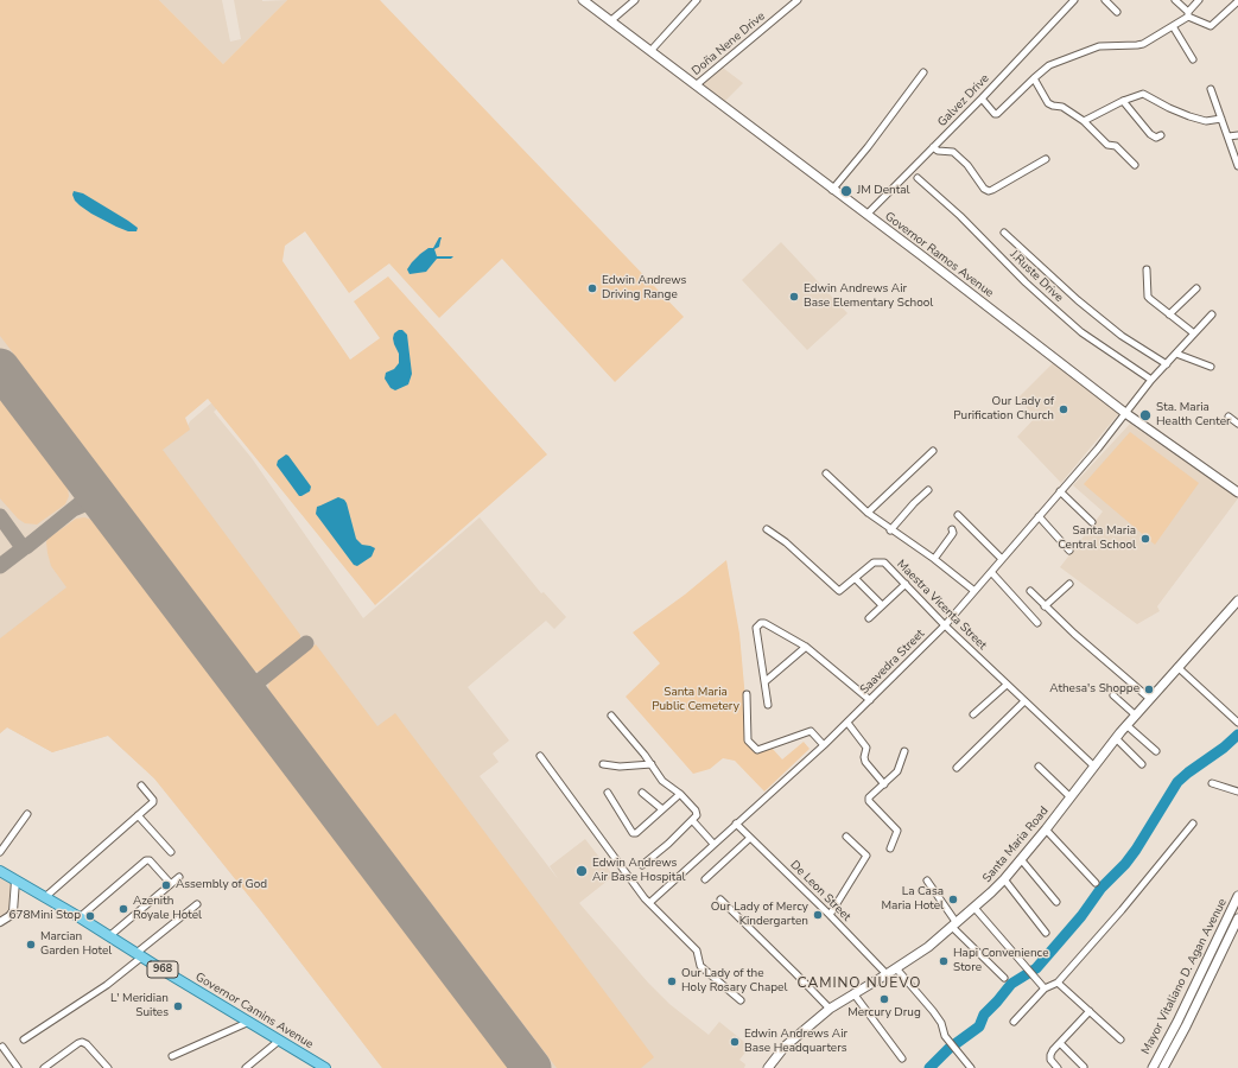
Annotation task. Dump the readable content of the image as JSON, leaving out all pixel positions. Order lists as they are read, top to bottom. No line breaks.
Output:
{"streets":{"main road":["Governor Ramos Avenue","Santa Maria Road","968","Mayor Vitaliano D. Agan Avenue","Governor Camins Avenue"],"street":["Doña Nene Drive","Galvez Drive","J.Ruste Drive","Maestra Vicenta Street","Saavedra Street","De Leon Street"]},"crossings":[["Doña Nene Drive","Governor Ramos Avenue"],["Galvez Drive","Governor Ramos Avenue"],["Governor Ramos Avenue","Saavedra Street"],["J.Ruste Drive","Saavedra Street"],["Maestra Vicenta Street","Saavedra Street"],["Maestra Vicenta Street","Santa Maria Road"],["Saavedra Street","De Leon Street"],["Santa Maria Road","De Leon Street"]],"districts":["CAMINO NUEVO"],"parks":["Santa Maria Public Cemetery"],"places":["JM Dental","Edwin Andrews Driving Range","Edwin Andrews Air Base Elementary School","Our Lady of Purification Church","Sta. Maria Health Center","Santa Maria Central School","Athesa's Shoppe","Edwin Andrews Air Base Hospital","Assembly of God","La Casa Maria Hotel","Azenith Royale Hotel","Our Lady of Mercy Kindergarten","678Mini Stop","Marcian Garden Hotel","Hapi Convenience Store","Our Lady of the Holy Rosary Chapel","Mercury Drug","L' Meridian Suites","Edwin Andrews Air Base Headquarters"]}
